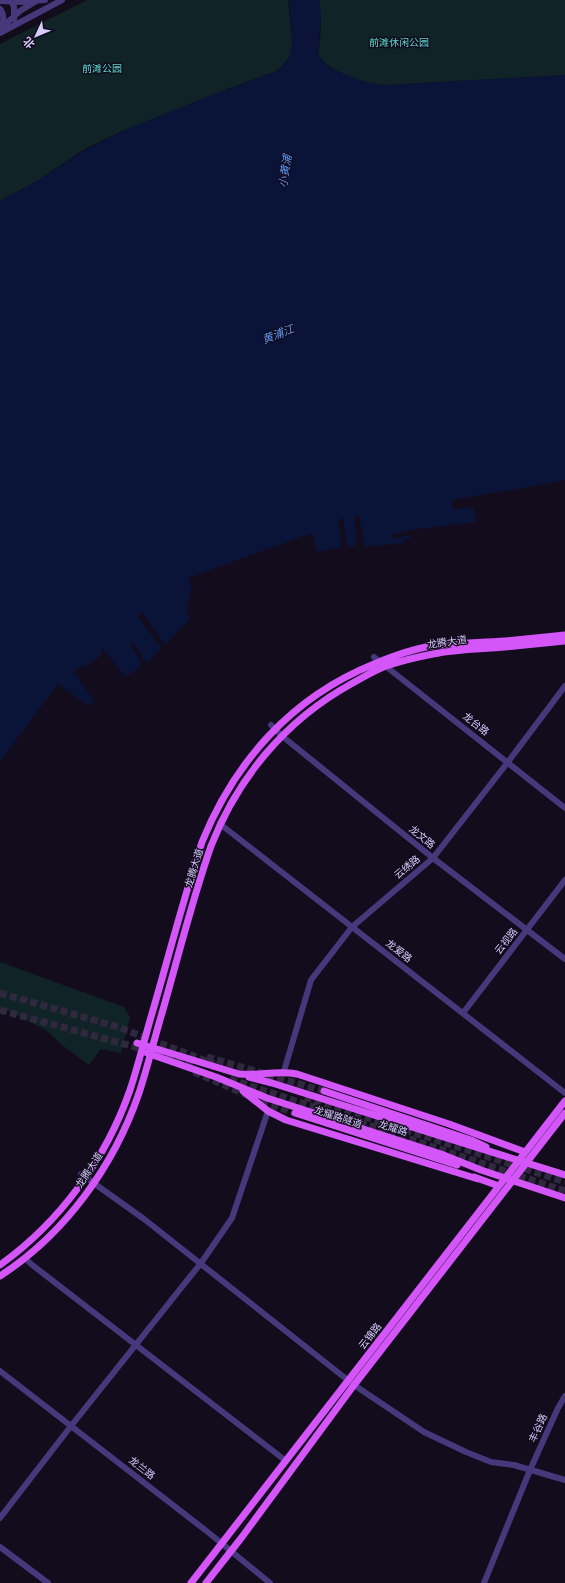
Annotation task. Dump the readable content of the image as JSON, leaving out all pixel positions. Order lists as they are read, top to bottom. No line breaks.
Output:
{"streets":{"main road":["龙腾大道","龙耀路隧道","龙耀路","云锦路"],"street":["龙台路","龙文路","云绣路","云视路","龙爱路","丰谷路","龙兰路"]},"crossings":[["龙腾大道","龙台路"],["龙腾大道","龙文路"],["龙腾大道","龙爱路"],["龙腾大道","龙耀路"],["龙台路","云绣路"],["龙文路","云绣路"],["龙文路","云视路"],["云绣路","龙爱路"],["云绣路","龙耀路"],["云视路","龙爱路"],["龙耀路隧道","龙耀路"],["龙耀路隧道","云锦路"],["龙耀路","云锦路"],["云锦路","龙兰路"]],"water":["小黄浦","黄浦江"],"parks":["前滩休闲公园","前滩公园"],"north":"bottom left"}
